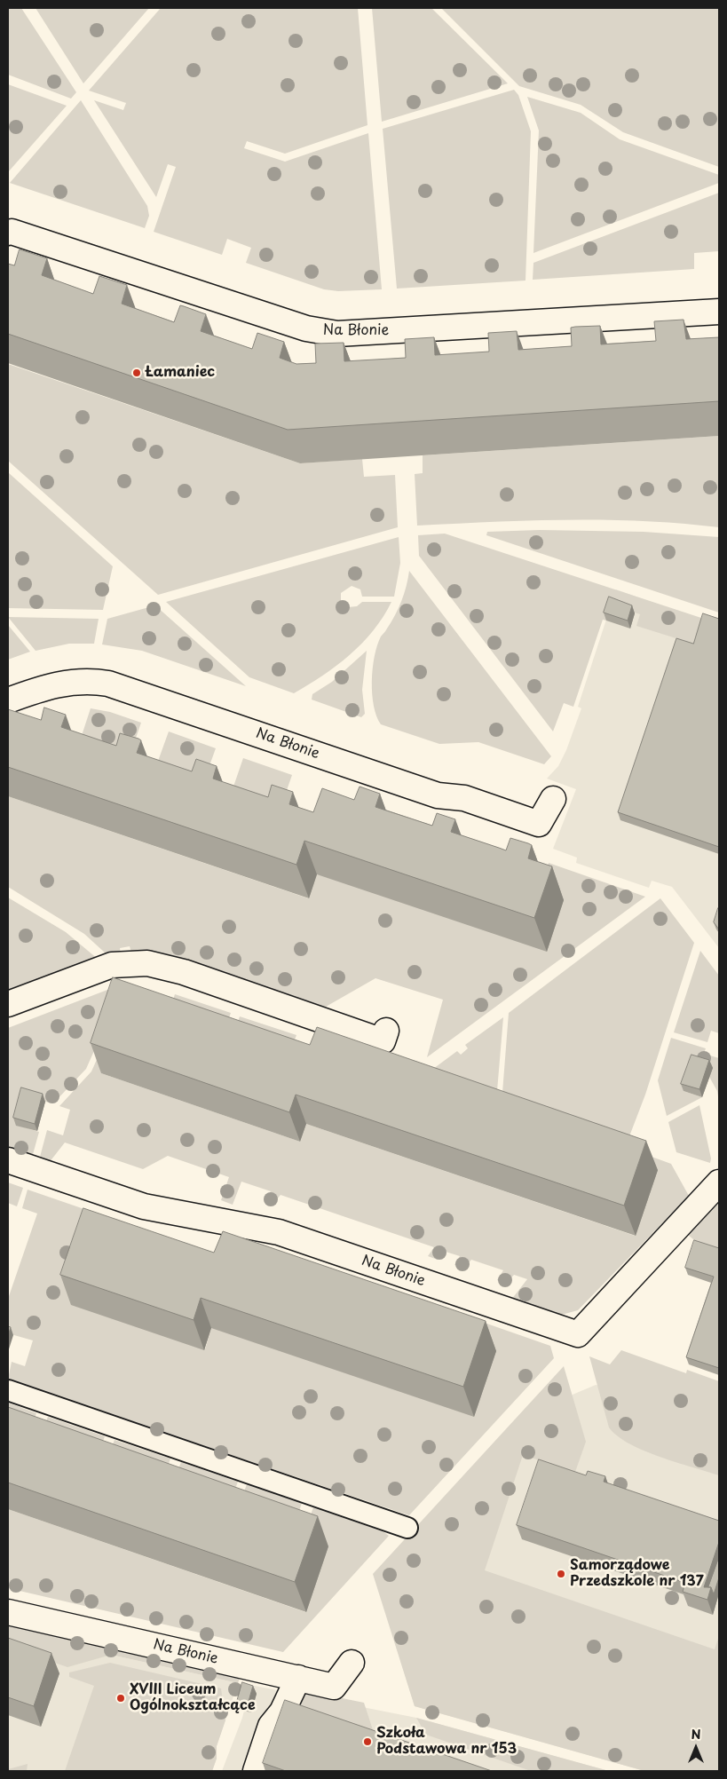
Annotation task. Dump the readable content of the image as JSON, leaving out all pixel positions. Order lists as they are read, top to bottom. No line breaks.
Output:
{"streets":{"street":["Na Błonie"]},"places":["Łamaniec","Samorządowe Przedszkole nr 137","XVIII Liceum Ogólnokształcące","Szkoła Podstawowa nr 153"],"north":"top"}
